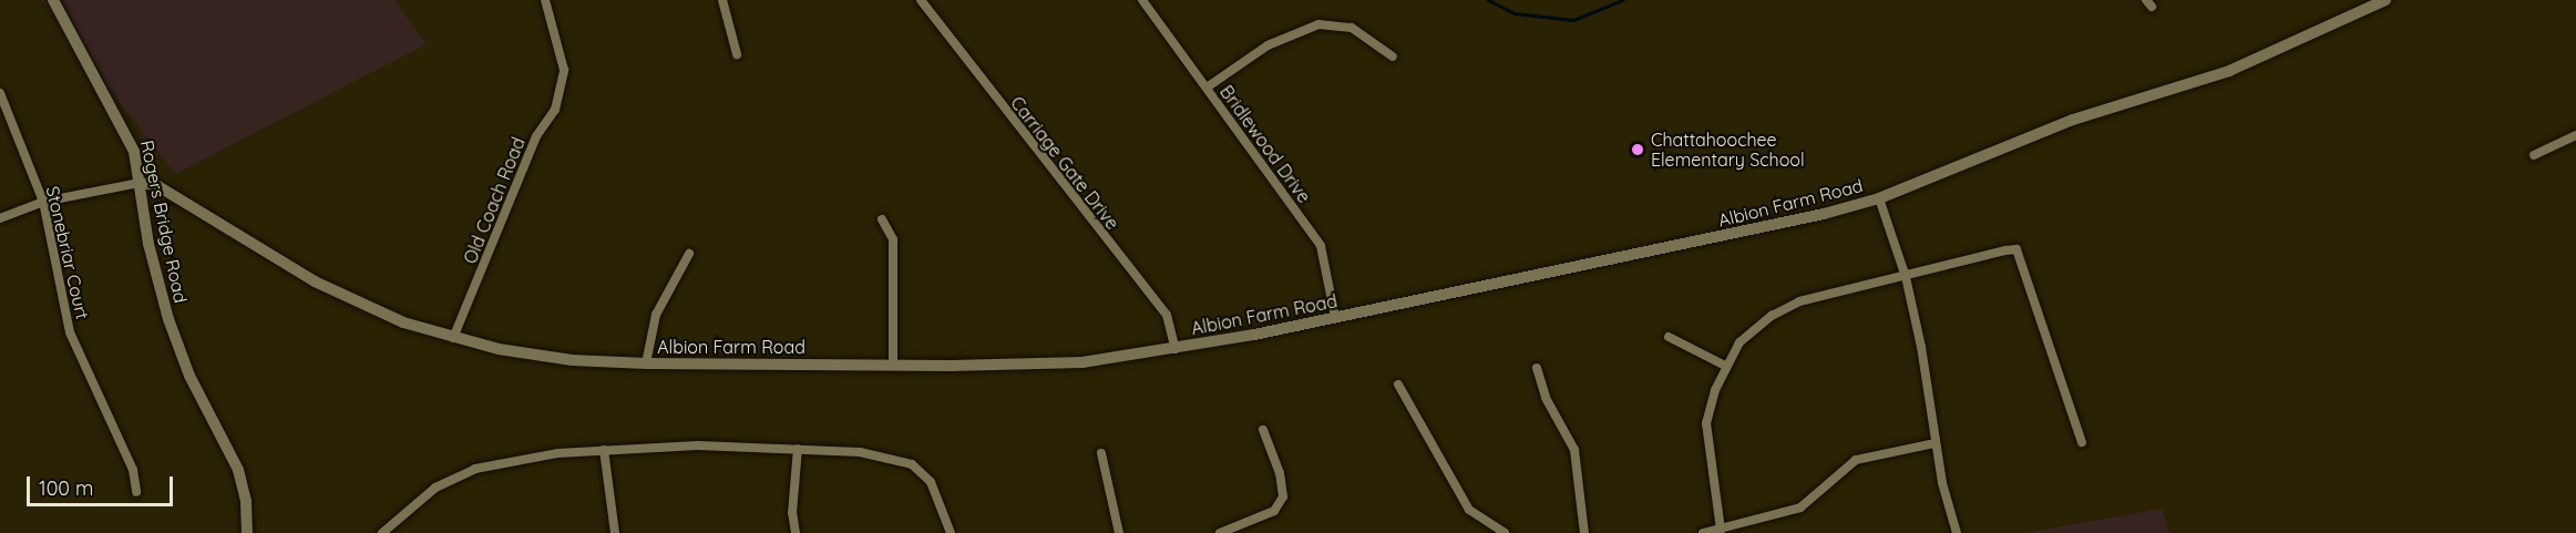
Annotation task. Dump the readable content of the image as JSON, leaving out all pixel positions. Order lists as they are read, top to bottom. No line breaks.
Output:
{"streets":{"street":["Bridlewood Drive","Carriage Gate Drive","Old Coach Road","Albion Farm Road","Rogers Bridge Road","Stonebriar Court"]},"crossings":[["Bridlewood Drive","Albion Farm Road"],["Carriage Gate Drive","Albion Farm Road"],["Old Coach Road","Albion Farm Road"],["Albion Farm Road","Rogers Bridge Road"]],"places":["Chattahoochee Elementary School"],"scale_bar":"100 m"}
